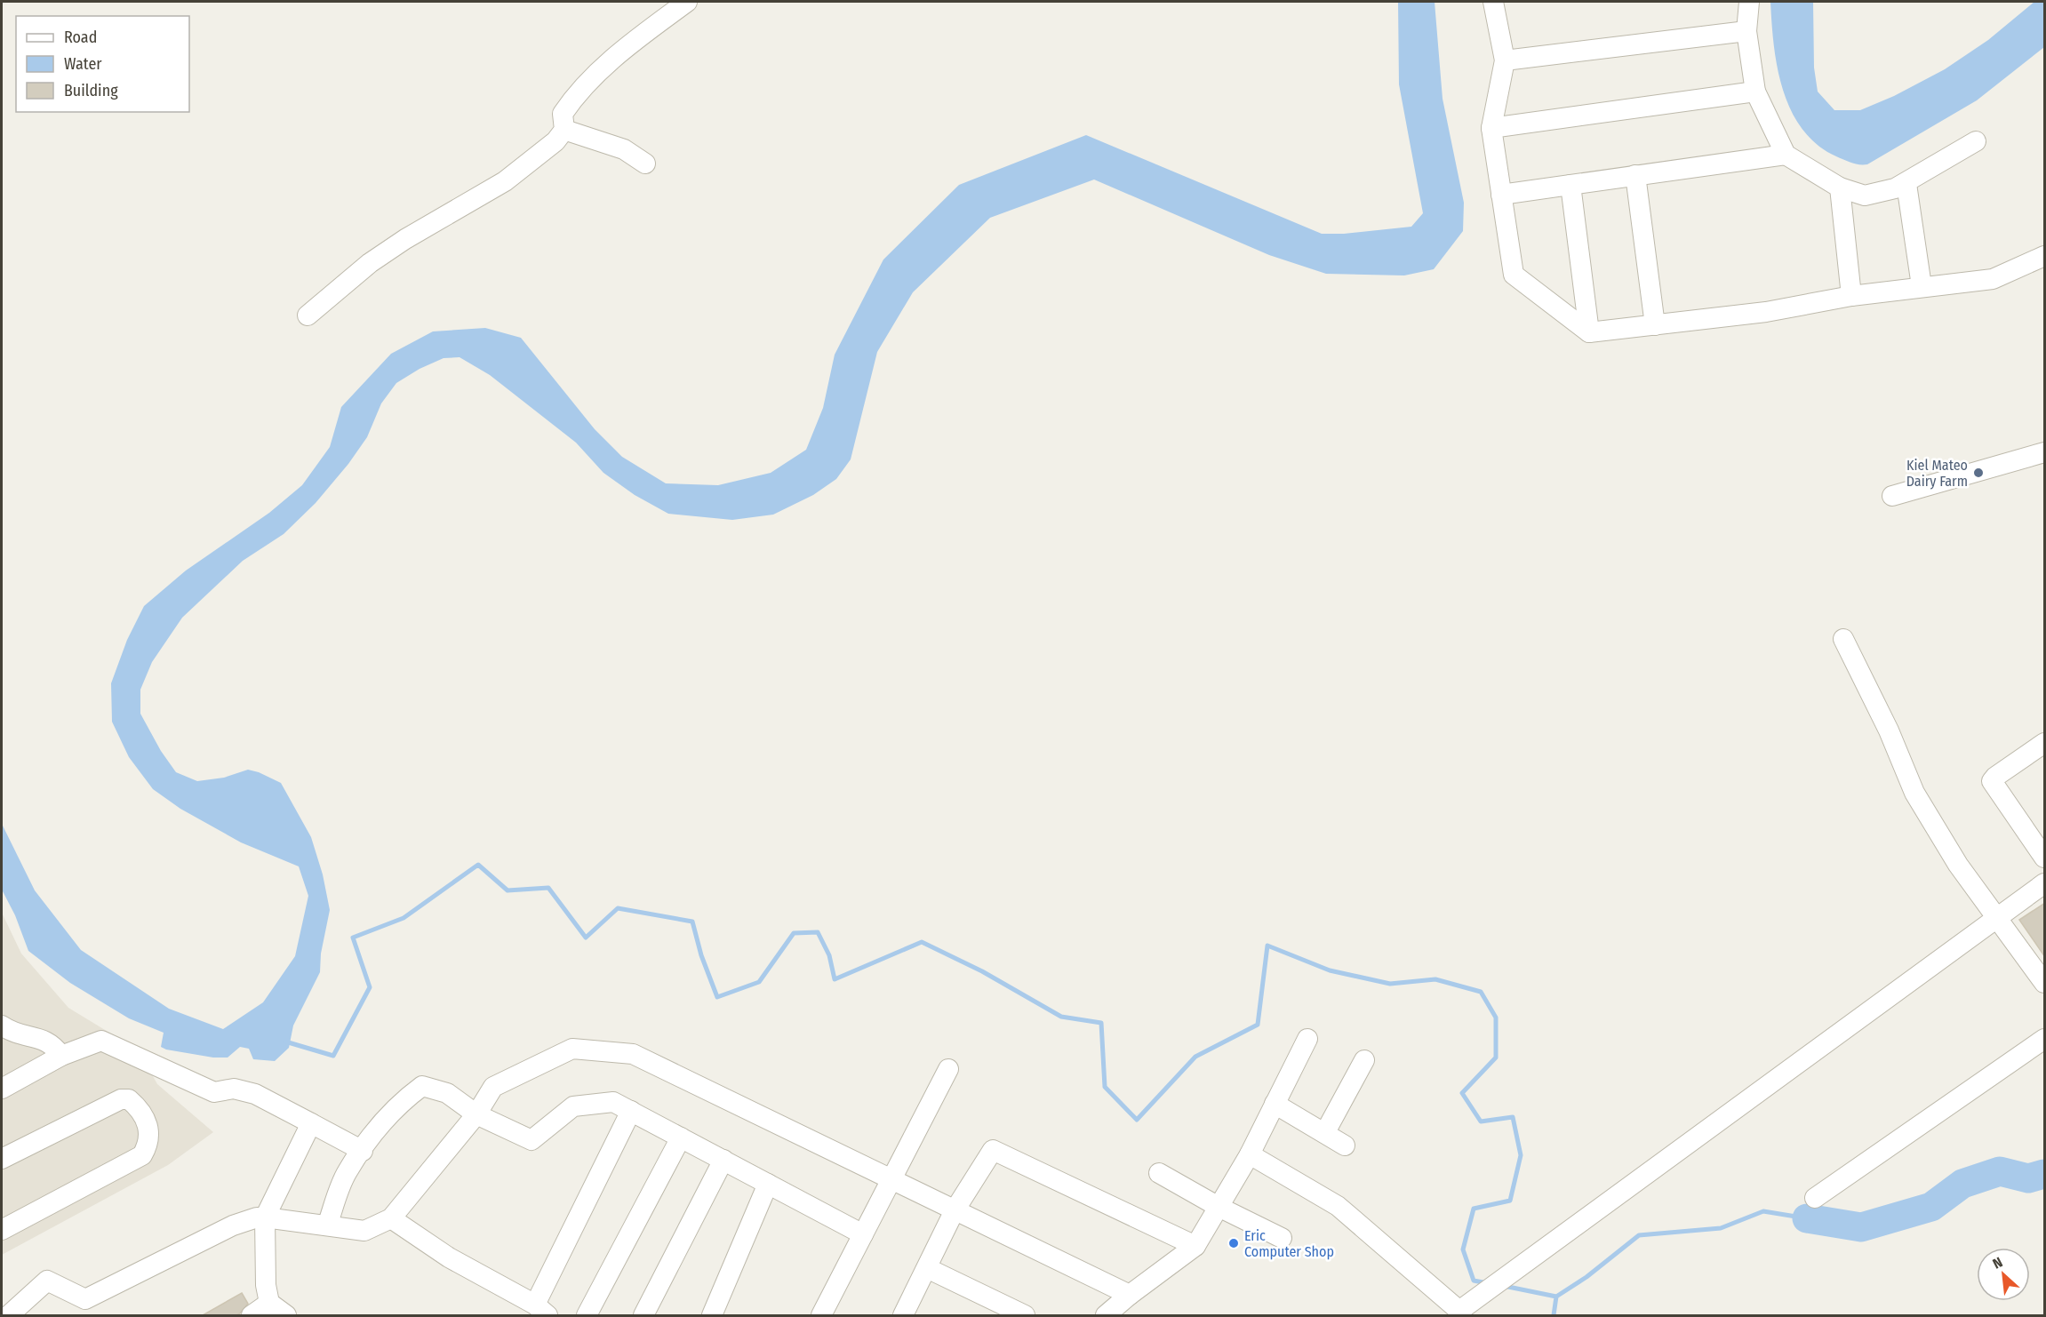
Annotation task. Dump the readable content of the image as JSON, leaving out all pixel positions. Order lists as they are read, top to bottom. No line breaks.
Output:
{"places":["Kiel Mateo Dairy Farm","Eric Computer Shop"],"legend":["Road","Water","Building"],"north":"top left"}
